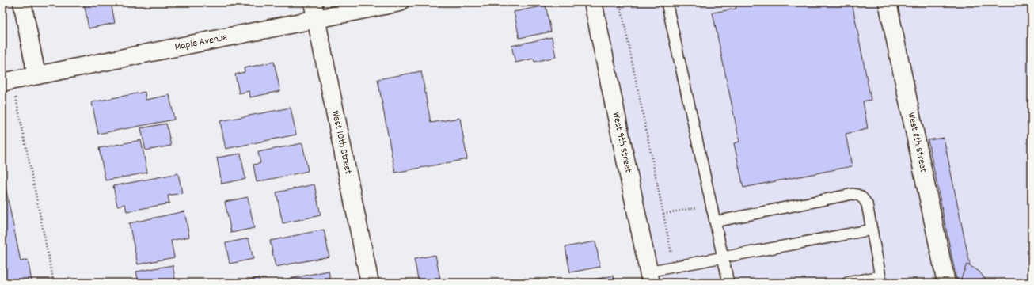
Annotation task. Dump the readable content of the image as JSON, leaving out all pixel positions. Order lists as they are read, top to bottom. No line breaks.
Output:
{"streets":{"street":["Maple Avenue","West 10th Street","West 9th Street","West 8th Street"]},"crossings":[["Maple Avenue","West 10th Street"]]}
